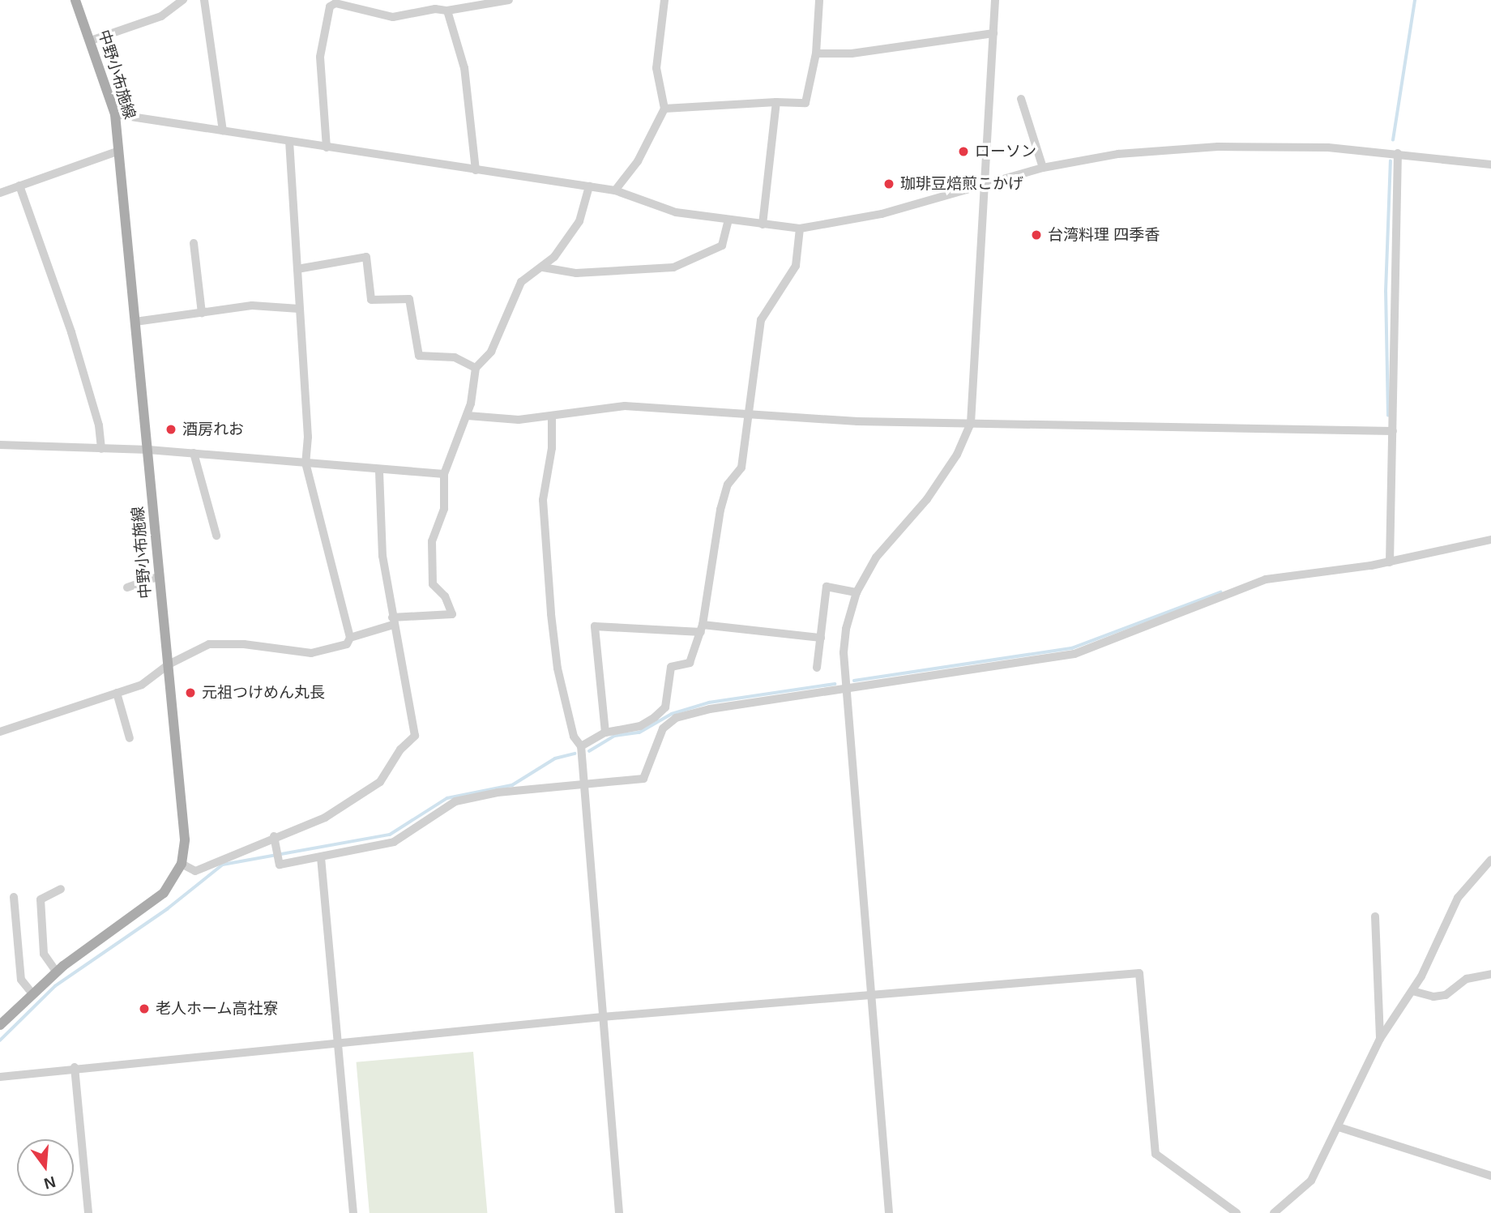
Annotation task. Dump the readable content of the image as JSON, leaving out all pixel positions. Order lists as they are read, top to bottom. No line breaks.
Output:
{"streets":{"main road":["中野小布施線"]},"places":["ローソン","珈琲豆焙煎こかげ","台湾料理 四季香","酒房れお","元祖つけめん丸長","老人ホーム高社寮"],"north":"bottom"}
